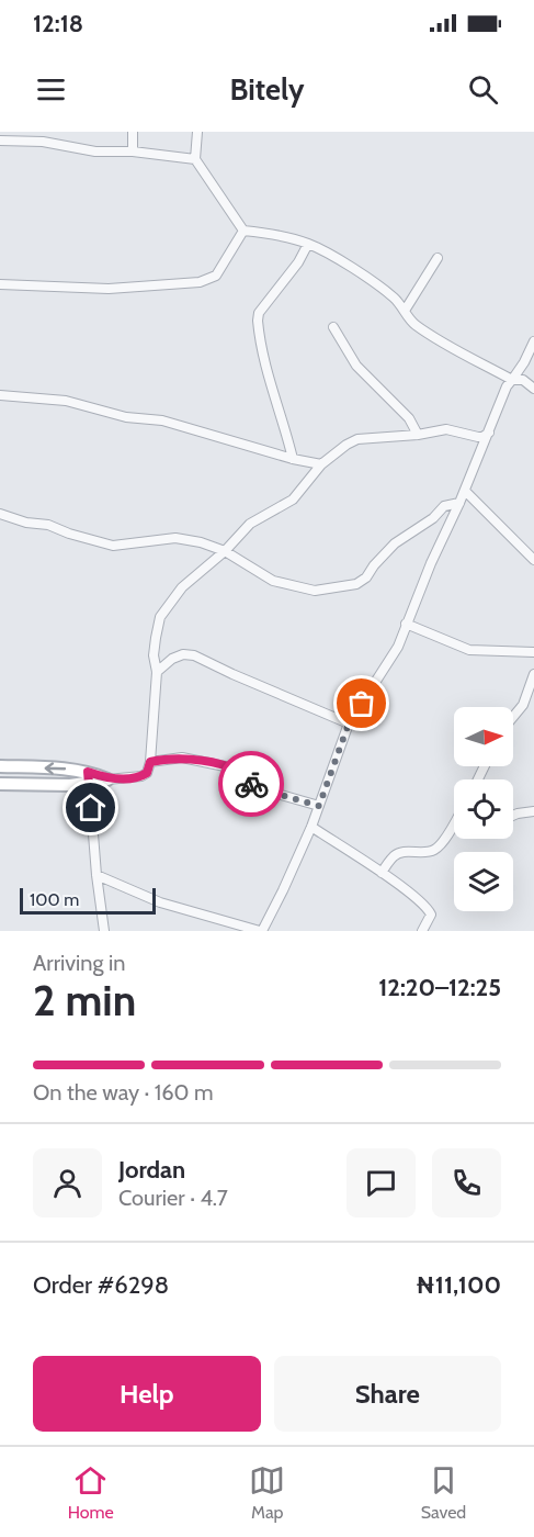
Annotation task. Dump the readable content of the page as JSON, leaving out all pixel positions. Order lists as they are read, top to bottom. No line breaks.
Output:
{"scale_bar":"100 m","north":"right","page":{"status":"12:18","header":"Bitely","scale":"100 m","heading":["2 min","Arriving in","12:20–12:25"],"panel":["Jordan","Courier · 4.7","Order #6298","₦11,100"],"bar":"On the way · 160 m","buttons":["Help","Share"],"tabs":["Home","Map","Saved"]}}
